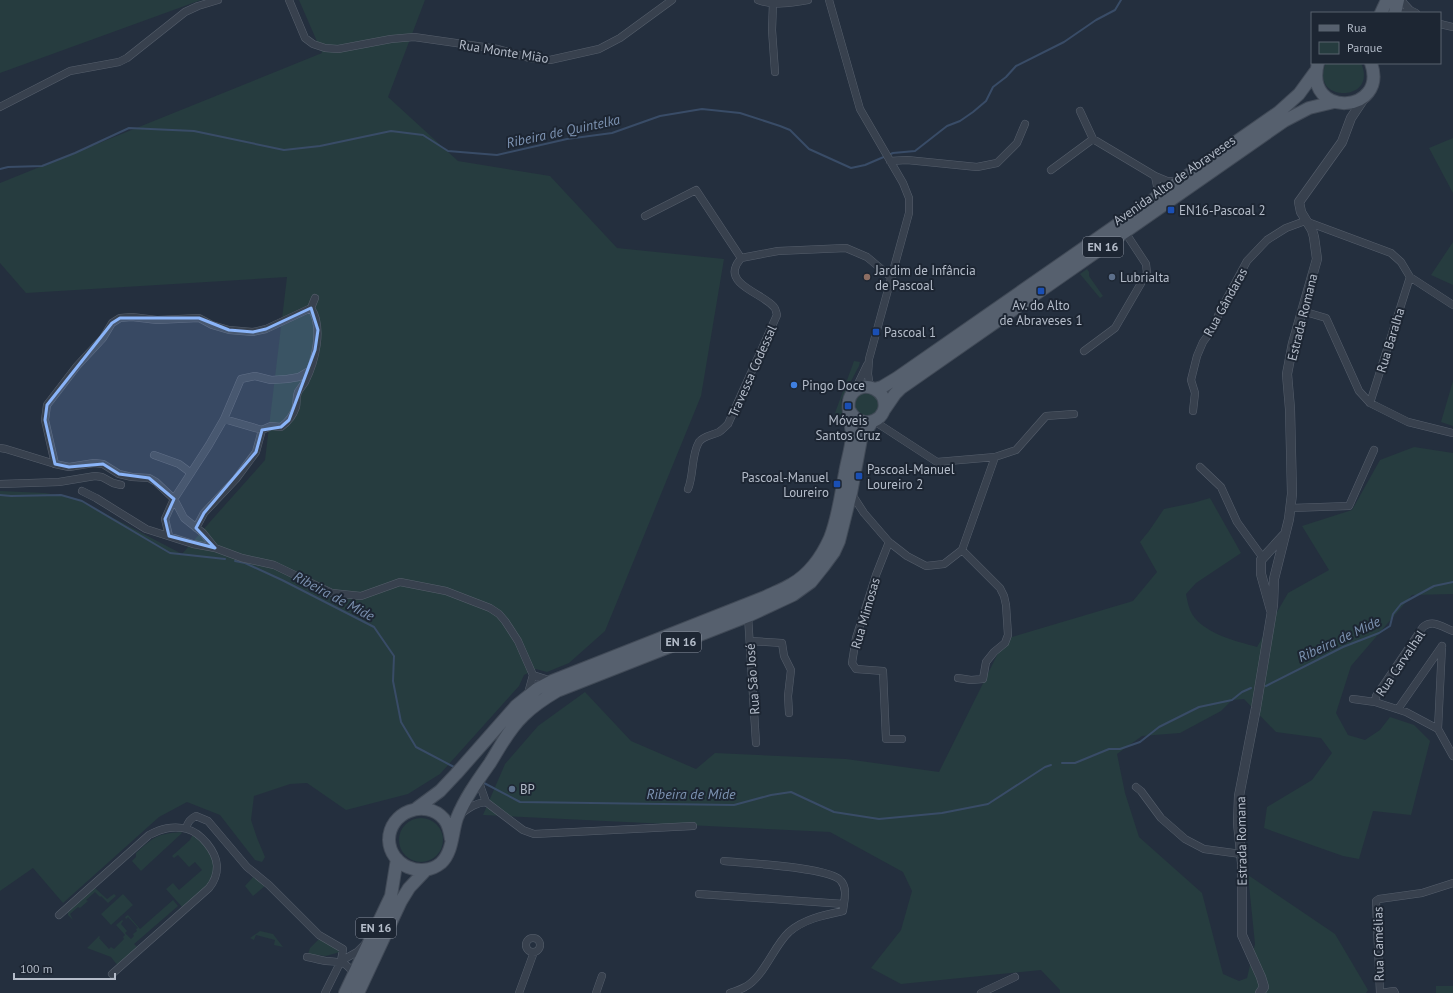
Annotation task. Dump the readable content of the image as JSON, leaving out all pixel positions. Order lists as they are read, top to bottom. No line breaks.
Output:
{"streets":{"main road":["Avenida Alto de Abraveses","EN 16"],"street":["Rua Monte Mião","Rua Gândaras","Estrada Romana","Rua Baralha","Travessa Codessal","Rua Mimosas","Rua Carvalhal","Rua São José","Rua Camélias"]},"crossings":[["Avenida Alto de Abraveses","EN 16"],["EN 16","Estrada Romana"],["EN 16","Rua São José"],["Rua Gândaras","Estrada Romana"]],"water":["Ribeira de Quintelka","Ribeira de Mide"],"places":{"transit":["EN16-Pascoal 2","Av. do Alto de Abraveses 1","Pascoal 1","Móveis Santos Cruz","Pascoal-Manuel Loureiro 2","Pascoal-Manuel Loureiro"],"other":["Jardim de Infância de Pascoal","Lubrialta","Pingo Doce","BP"]},"legend":["Rua","Parque"],"scale_bar":"100 m"}
